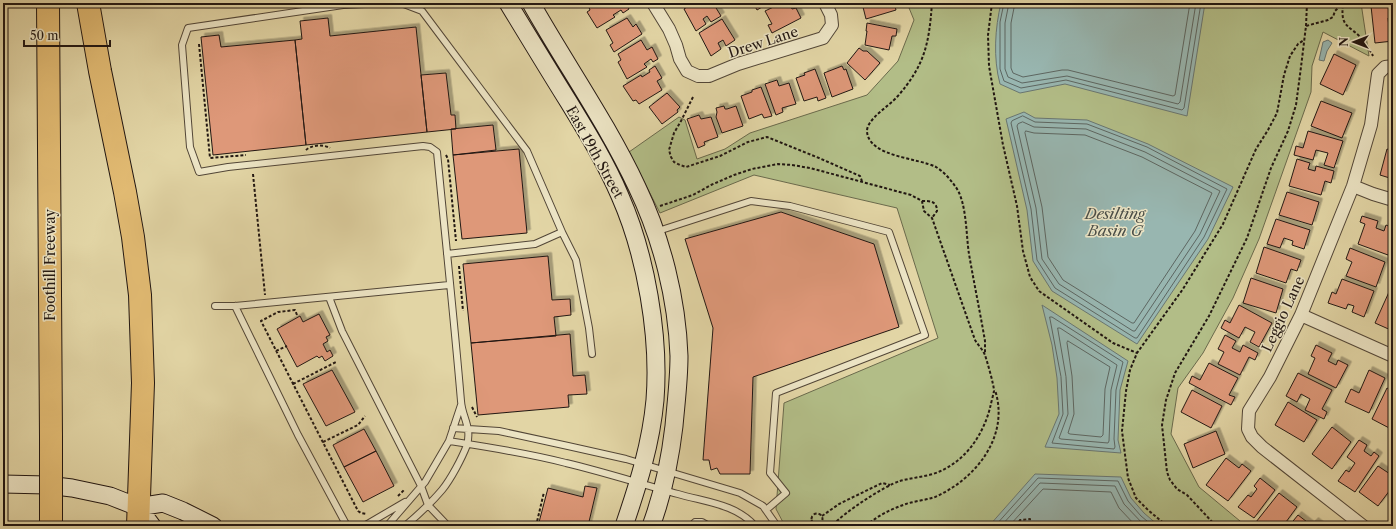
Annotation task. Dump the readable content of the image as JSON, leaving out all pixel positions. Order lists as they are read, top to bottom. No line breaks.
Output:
{"streets":{"highway":["Foothill Freeway"],"main road":["East 19th Street"],"street":["Drew Lane","Leggio Lane"]},"water":["Desilting Basin G"],"scale_bar":"50 m","north":"left"}
